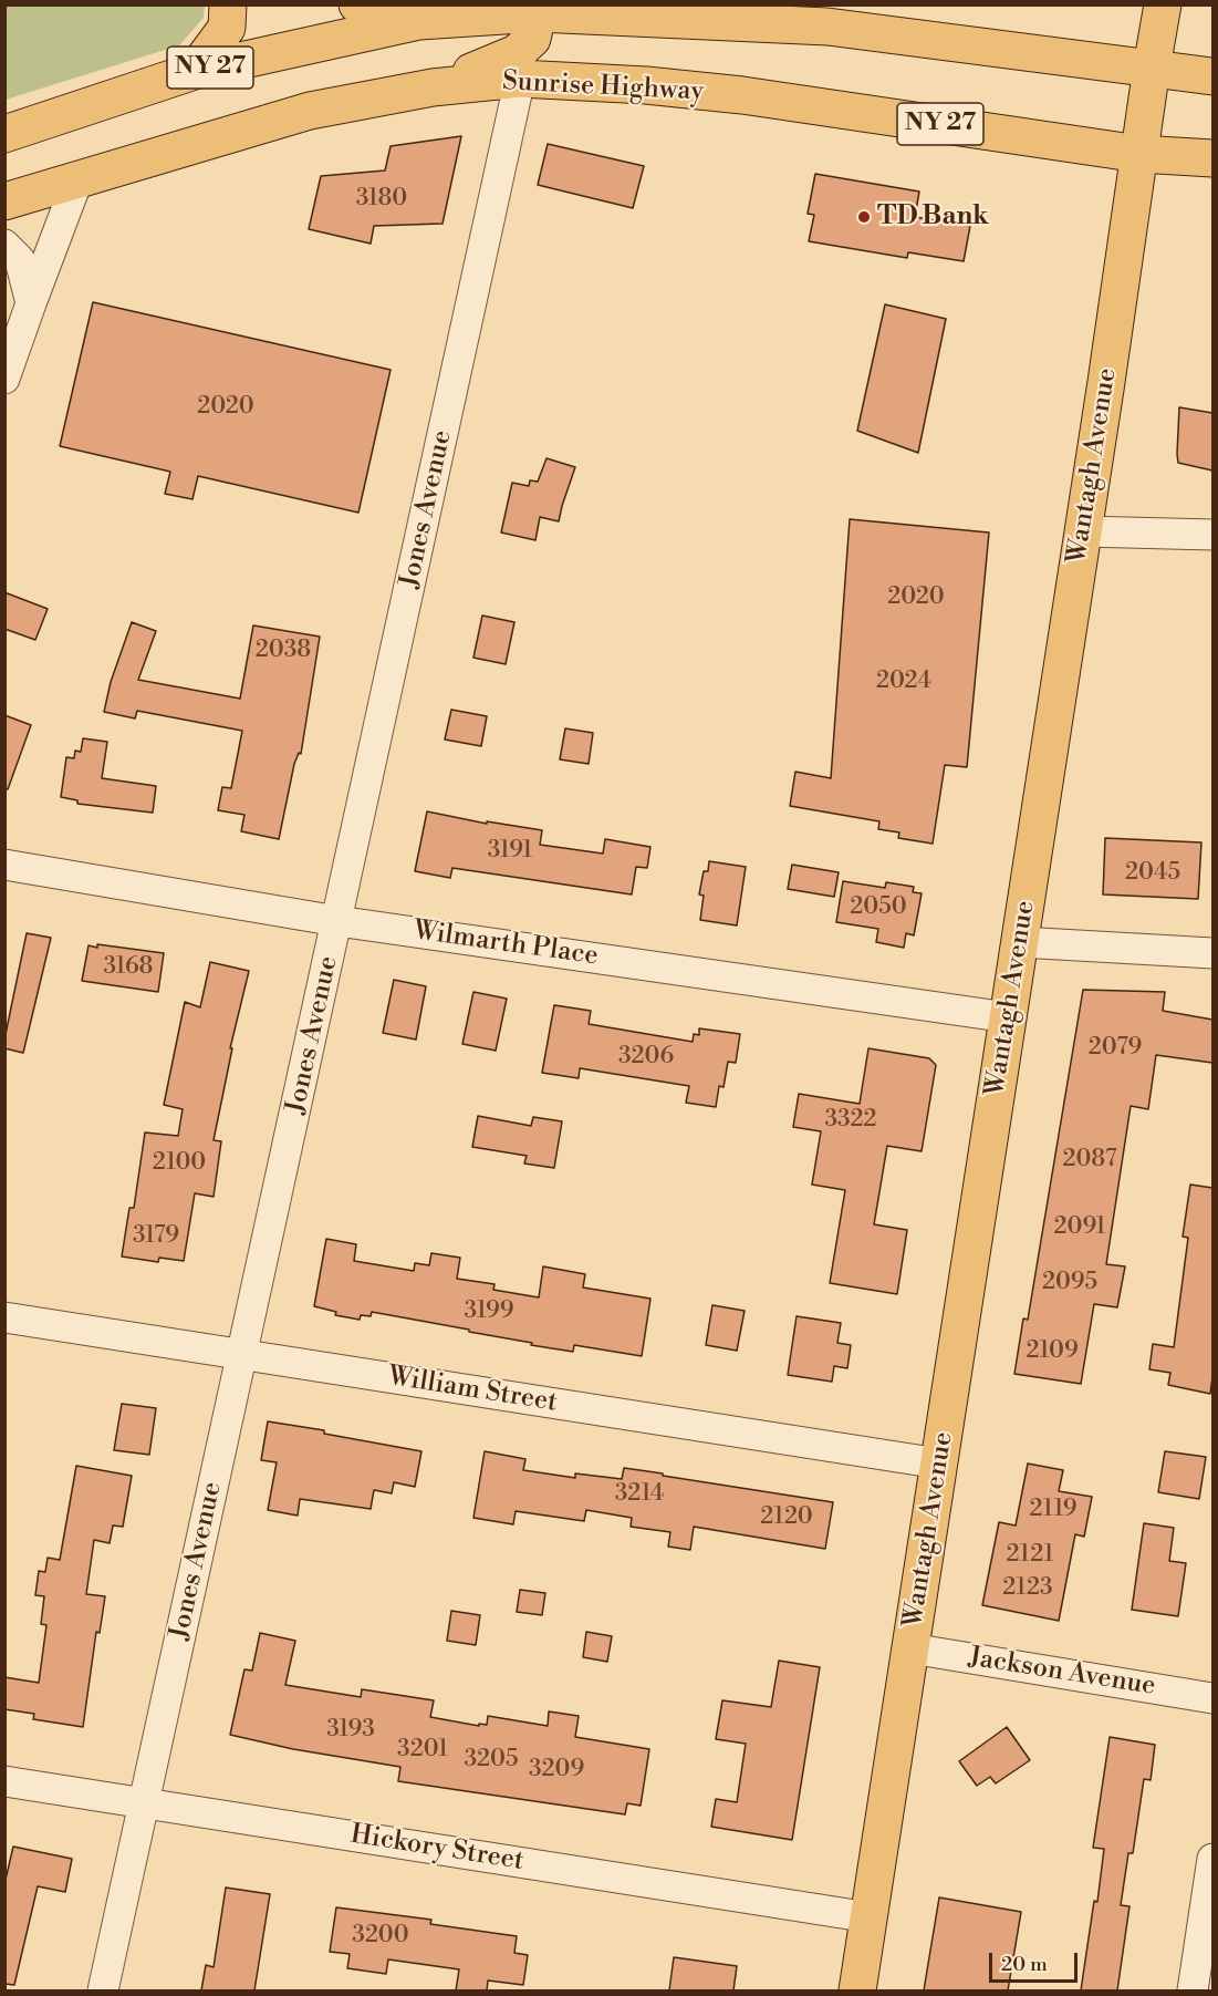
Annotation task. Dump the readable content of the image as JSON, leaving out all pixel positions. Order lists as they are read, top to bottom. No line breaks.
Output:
{"streets":{"main road":["NY 27","Sunrise Highway","Wantagh Avenue"],"street":["Jones Avenue","Wilmarth Place","William Street","Jackson Avenue","Hickory Street"]},"crossings":[["NY 27","Wantagh Avenue"],["Sunrise Highway","Wantagh Avenue"],["Sunrise Highway","Jones Avenue"],["Wantagh Avenue","Wilmarth Place"],["Wantagh Avenue","William Street"],["Wantagh Avenue","Jackson Avenue"],["Wantagh Avenue","Hickory Street"],["Jones Avenue","Wilmarth Place"],["Jones Avenue","William Street"],["Jones Avenue","Hickory Street"]],"places":["TD Bank"],"house_numbers":["3180","2020","2020","2038","2024","3191","2045","2050","3168","2079","3206","3322","2087","2100","2091","3179","2095","3199","2109","3214","2119","2120","2121","2123","3193","3201","3205","3209","3200"],"scale_bar":"20 m"}
